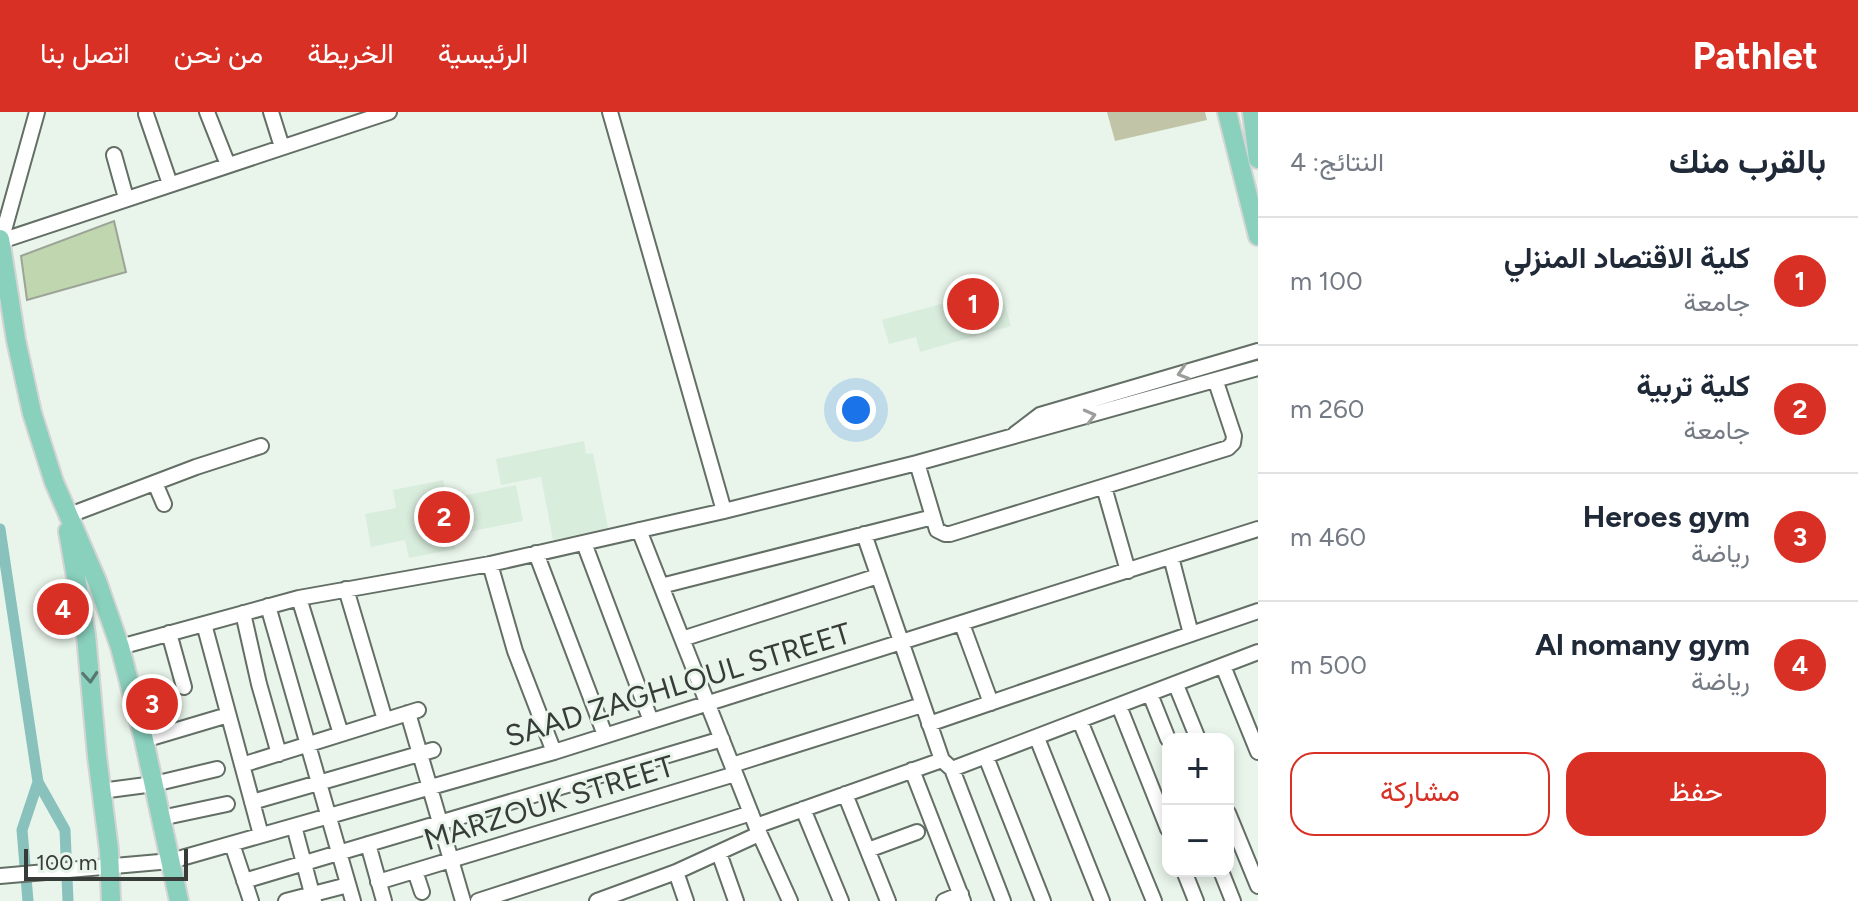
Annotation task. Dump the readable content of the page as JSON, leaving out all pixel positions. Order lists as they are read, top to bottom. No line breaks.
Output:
{"streets":{"street":["SAAD ZAGHLOUL STREET","MARZOUK STREET"]},"scale_bar":"100 m","page":{"header":"Pathlet","nav":["الرئيسية","الخريطة","من نحن","اتصل بنا"],"heading":["بالقرب منك","النتائج: 4"],"list":[{"mark":"1","name":"كلية الاقتصاد المنزلي","note":"جامعة","value":"100 m"},{"mark":"2","name":"كلية تربية","note":"جامعة","value":"260 m"},{"mark":"3","name":"Heroes gym","note":"رياضة","value":"460 m"},{"mark":"4","name":"Al nomany gym","note":"رياضة","value":"500 m"}],"pins":["1","2","4","3"],"buttons":["حفظ","مشاركة"],"map_buttons":["+","−"],"scale":"100 m"}}
